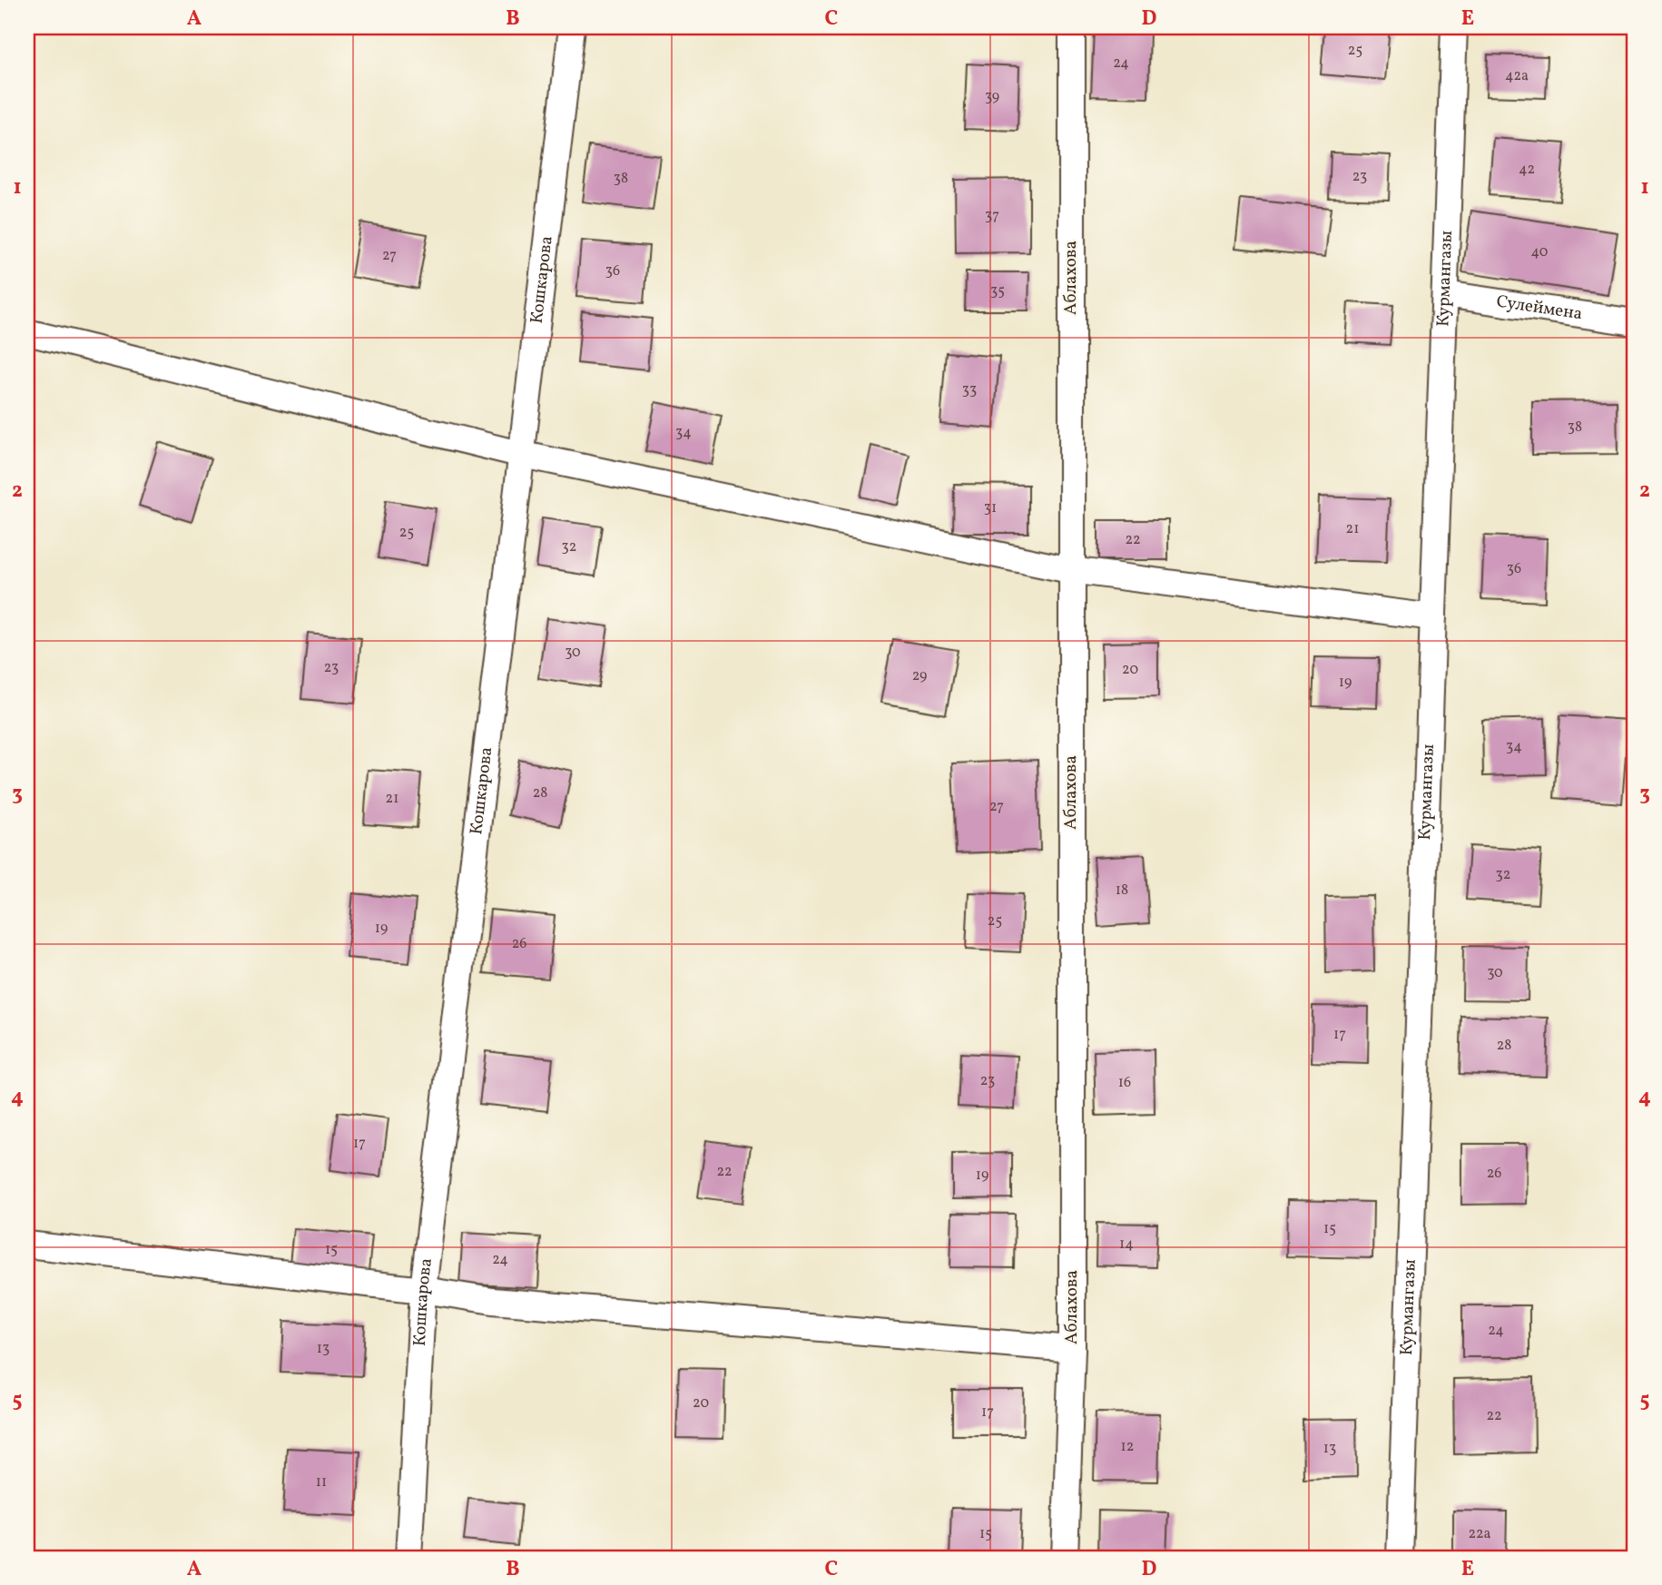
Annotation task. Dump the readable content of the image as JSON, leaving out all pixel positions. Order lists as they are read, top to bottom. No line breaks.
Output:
{"streets":{"street":["Аблахова","Курмангазы","Кошкарова","Сулеймена"]},"crossings":[["Курмангазы","Сулеймена"]],"house_numbers":["25","24","42а","39","42","23","38","37","40","27","36","35","33","38","34","31","21","25","22","32","36","30","23","20","29","19","34","28","21","27","32","18","25","19","26","30","17","28","23","16","17","22","26","19","15","14","15","24","24","13","20","17","22","12","13","11","15","22а"],"grid":{"columns":["A","B","C","D","E"],"rows":["1","2","3","4","5"]}}
